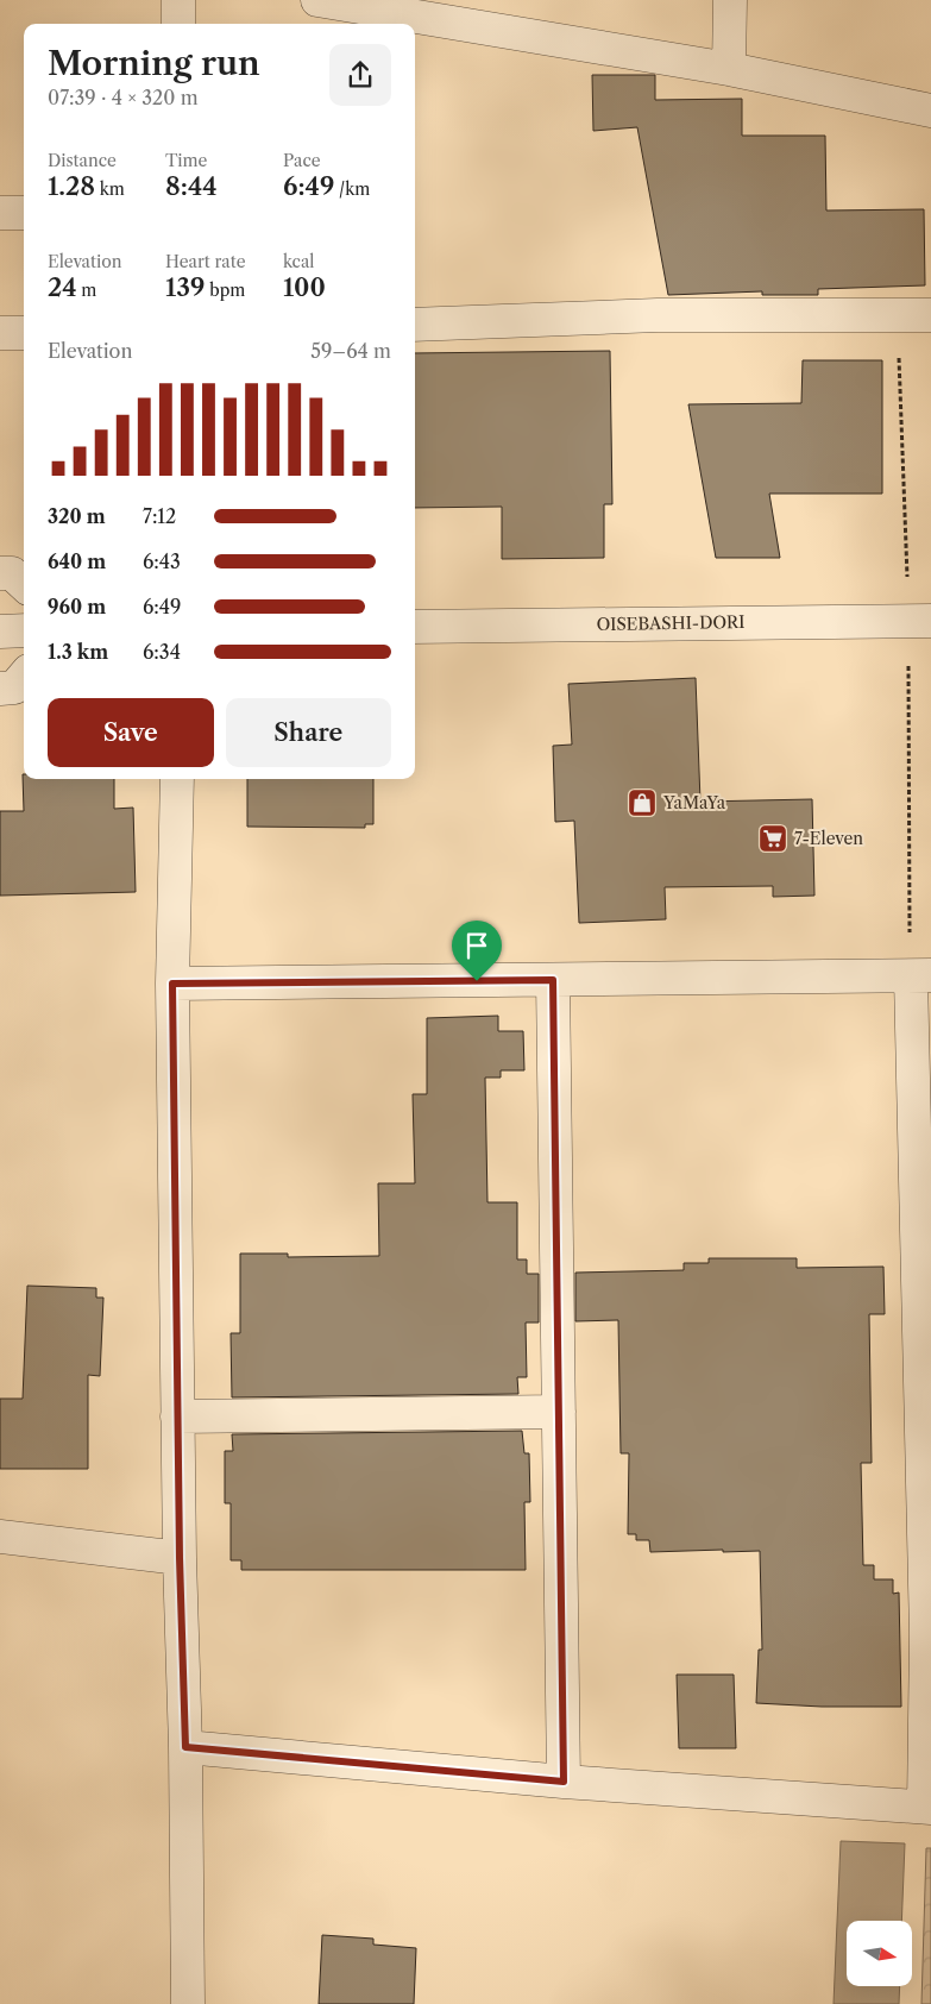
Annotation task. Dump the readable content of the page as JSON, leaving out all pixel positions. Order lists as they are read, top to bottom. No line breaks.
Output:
{"streets":{"street":["OISEBASHI-DORI"]},"places":{"shop":["YaMaYa"],"supermarket":["7-Eleven"]},"north":"right","page":{"heading":["Morning run","07:39 · 4 × 320 m"],"stats":[["Distance","1.28 km"],["Time","8:44"],["Pace","6:49 /km"],["Elevation","24 m"],["Heart rate","139 bpm"],["kcal","100"]],"chart":["Elevation","59–64 m"],"list":[{"name":"320 m","note":"7:12"},{"name":"640 m","note":"6:43"},{"name":"960 m","note":"6:49"},{"name":"1.3 km","note":"6:34"}],"buttons":["Save","Share"]}}
